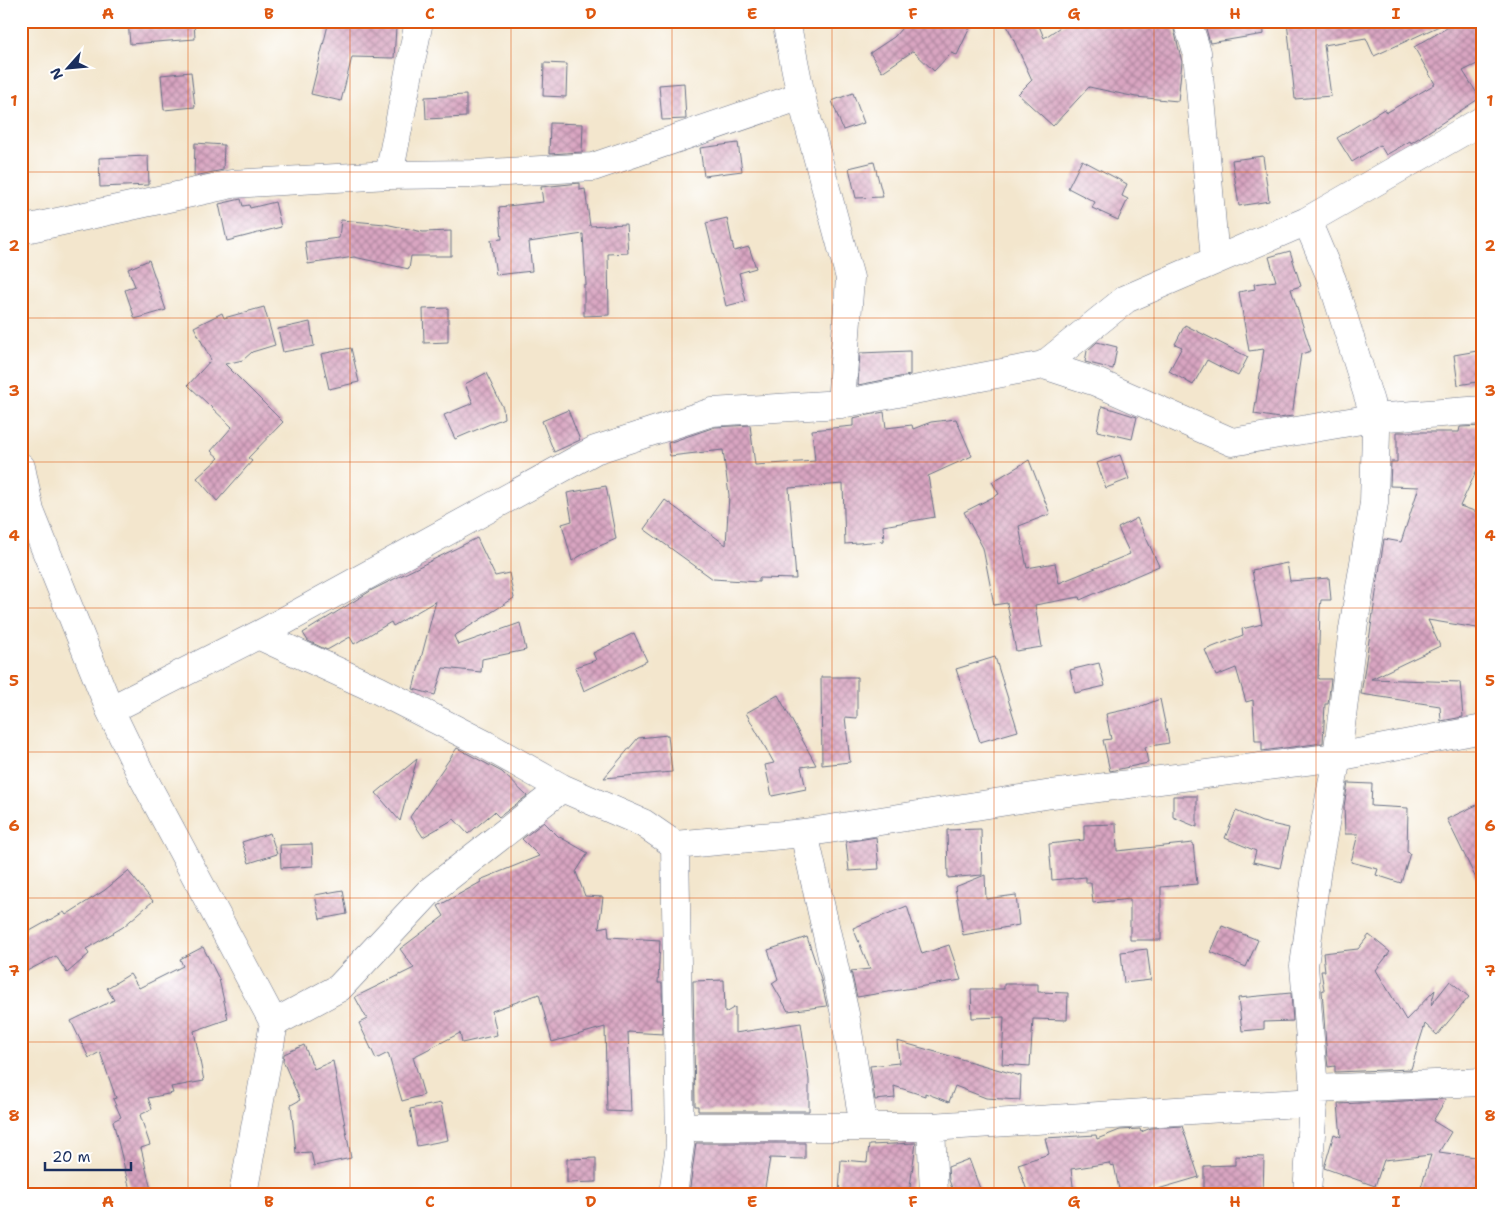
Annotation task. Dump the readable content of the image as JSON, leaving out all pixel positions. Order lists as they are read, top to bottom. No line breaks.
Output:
{"scale_bar":"20 m","north":"bottom left","grid":{"columns":["A","B","C","D","E","F","G","H","I"],"rows":["1","2","3","4","5","6","7","8"]}}
